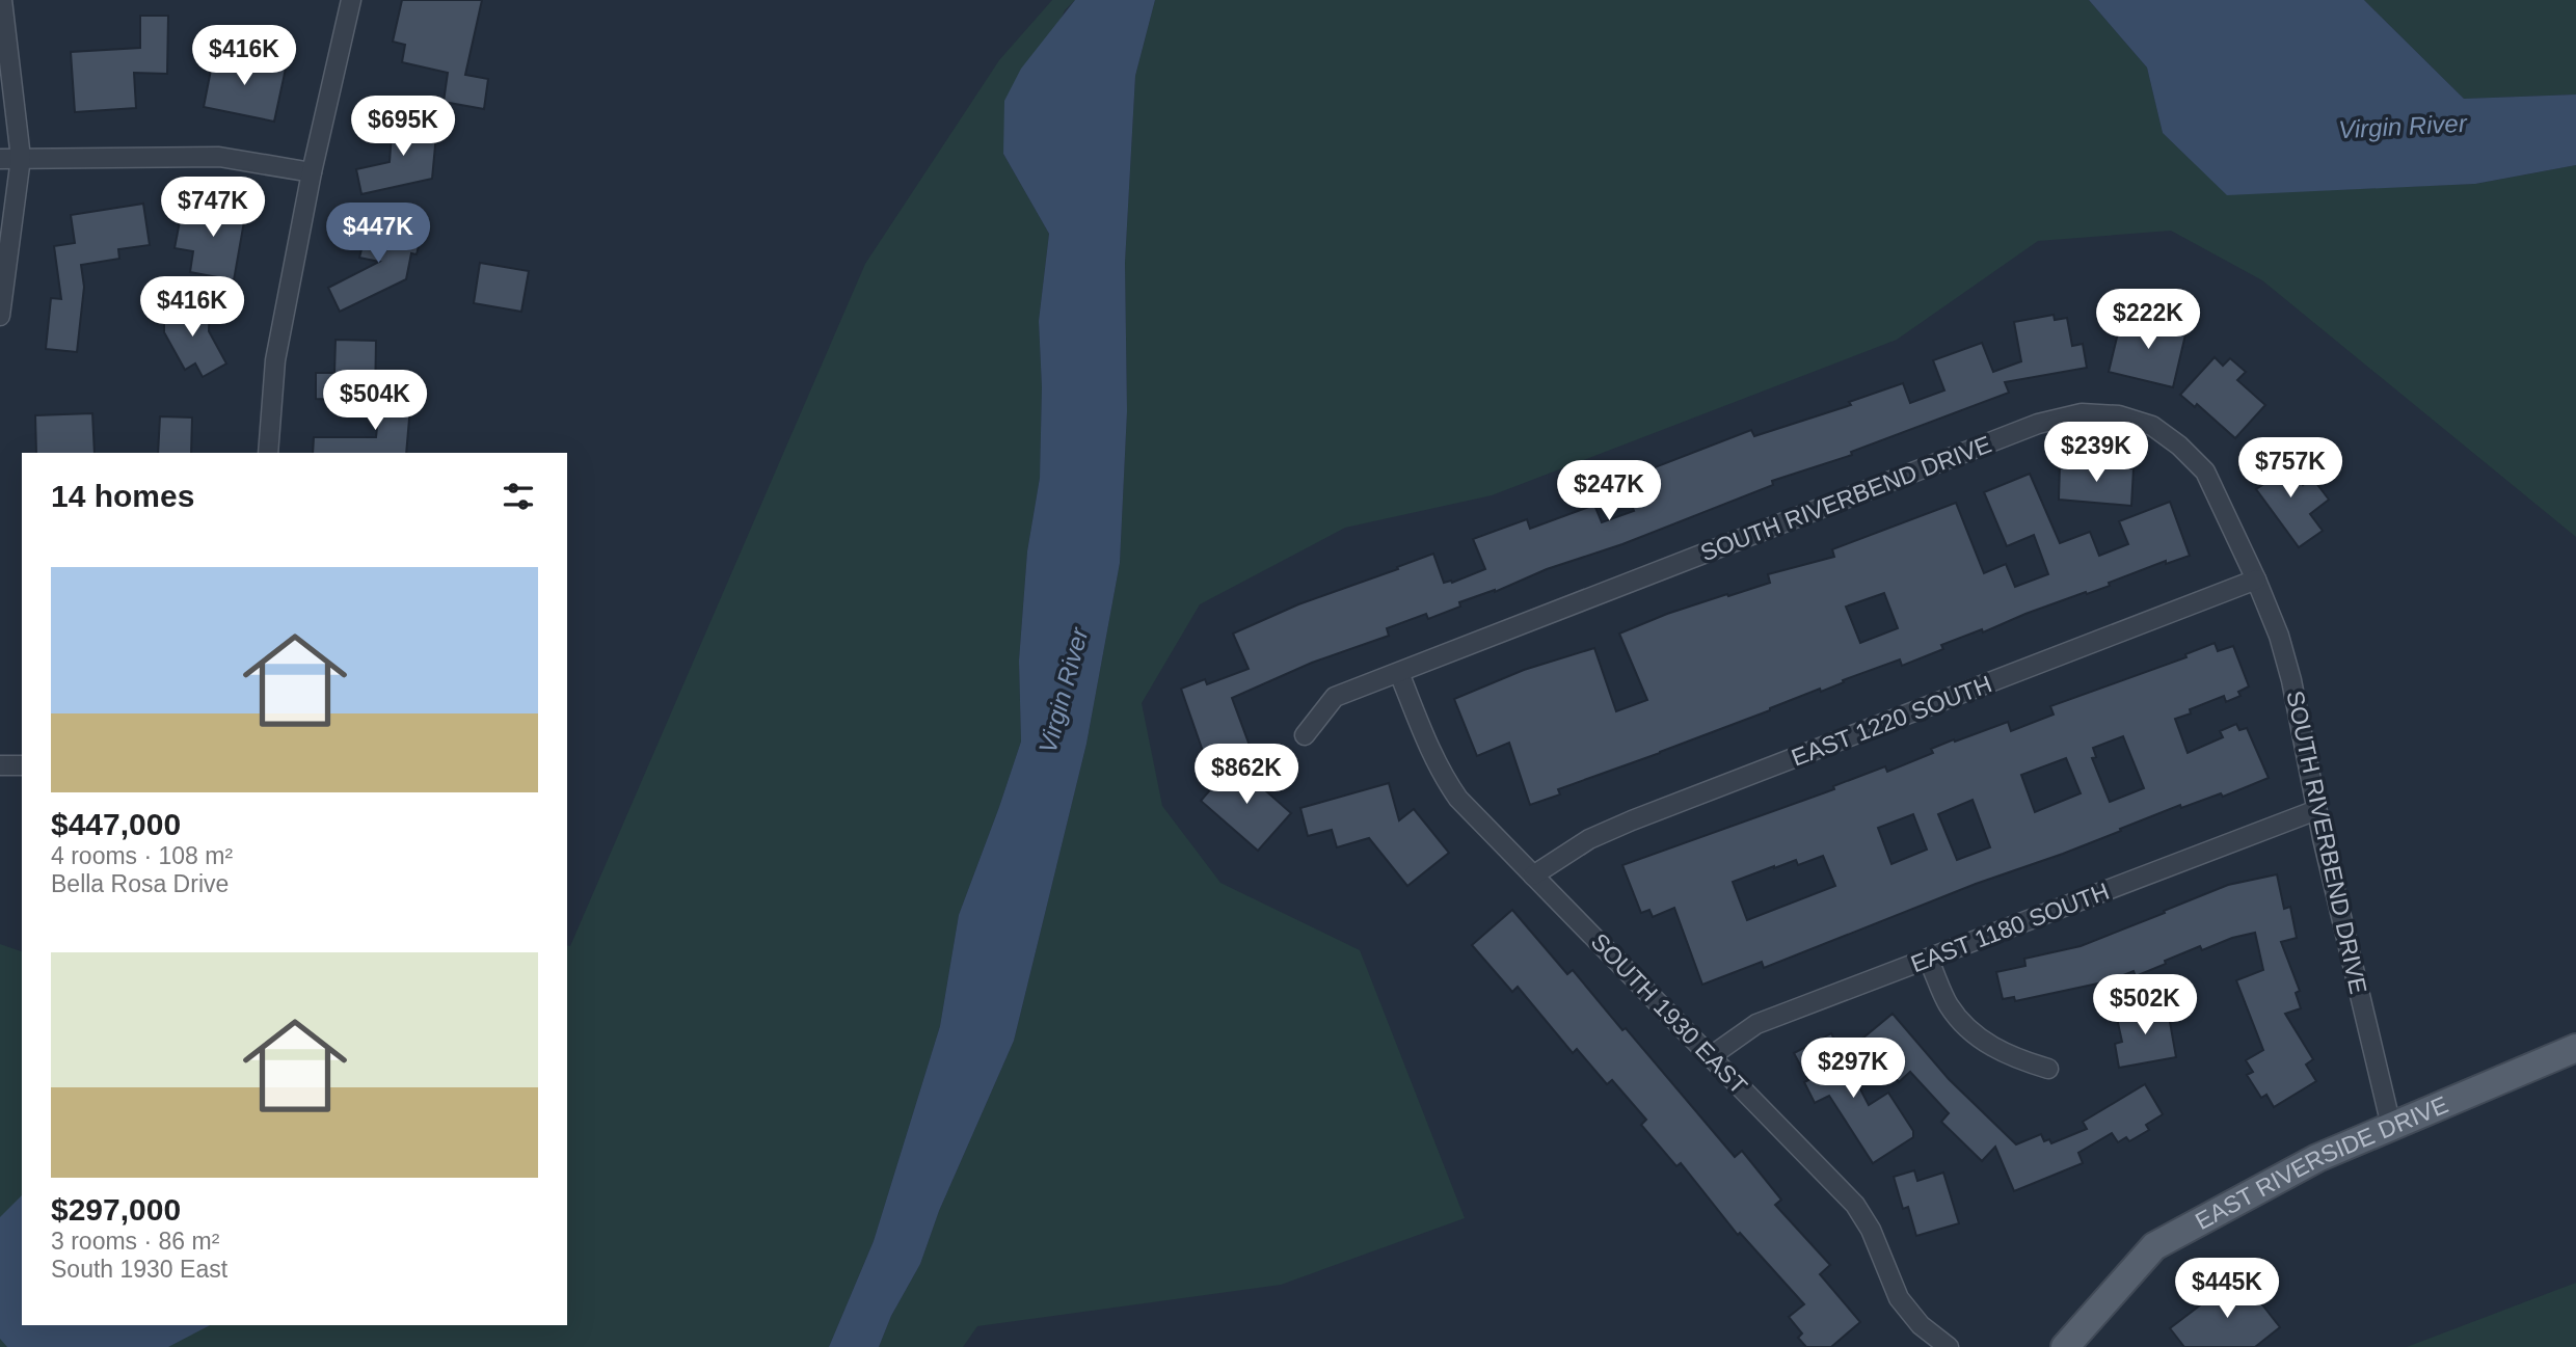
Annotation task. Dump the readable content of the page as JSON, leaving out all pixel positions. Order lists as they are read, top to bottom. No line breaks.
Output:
{"streets":{"main road":["EAST RIVERSIDE DRIVE"],"street":["SOUTH RIVERBEND DRIVE","EAST 1220 SOUTH","EAST 1180 SOUTH","SOUTH 1930 EAST"]},"crossings":[["SOUTH RIVERBEND DRIVE","EAST 1220 SOUTH"],["SOUTH RIVERBEND DRIVE","EAST 1180 SOUTH"],["SOUTH RIVERBEND DRIVE","SOUTH 1930 EAST"],["SOUTH RIVERBEND DRIVE","EAST RIVERSIDE DRIVE"],["EAST 1220 SOUTH","SOUTH 1930 EAST"],["EAST 1180 SOUTH","SOUTH 1930 EAST"]],"water":["Virgin River"],"page":{"price":["$416K","$695K","$747K","$447K","$416K","$222K","$504K","$239K","$757K","$247K","$862K","$502K","$297K","$445K"],"heading":"14 homes","list":[{"name":"$447,000","note":"4 rooms · 108 m² · Bella Rosa Drive"},{"name":"$297,000","note":"3 rooms · 86 m² · South 1930 East"}]}}
